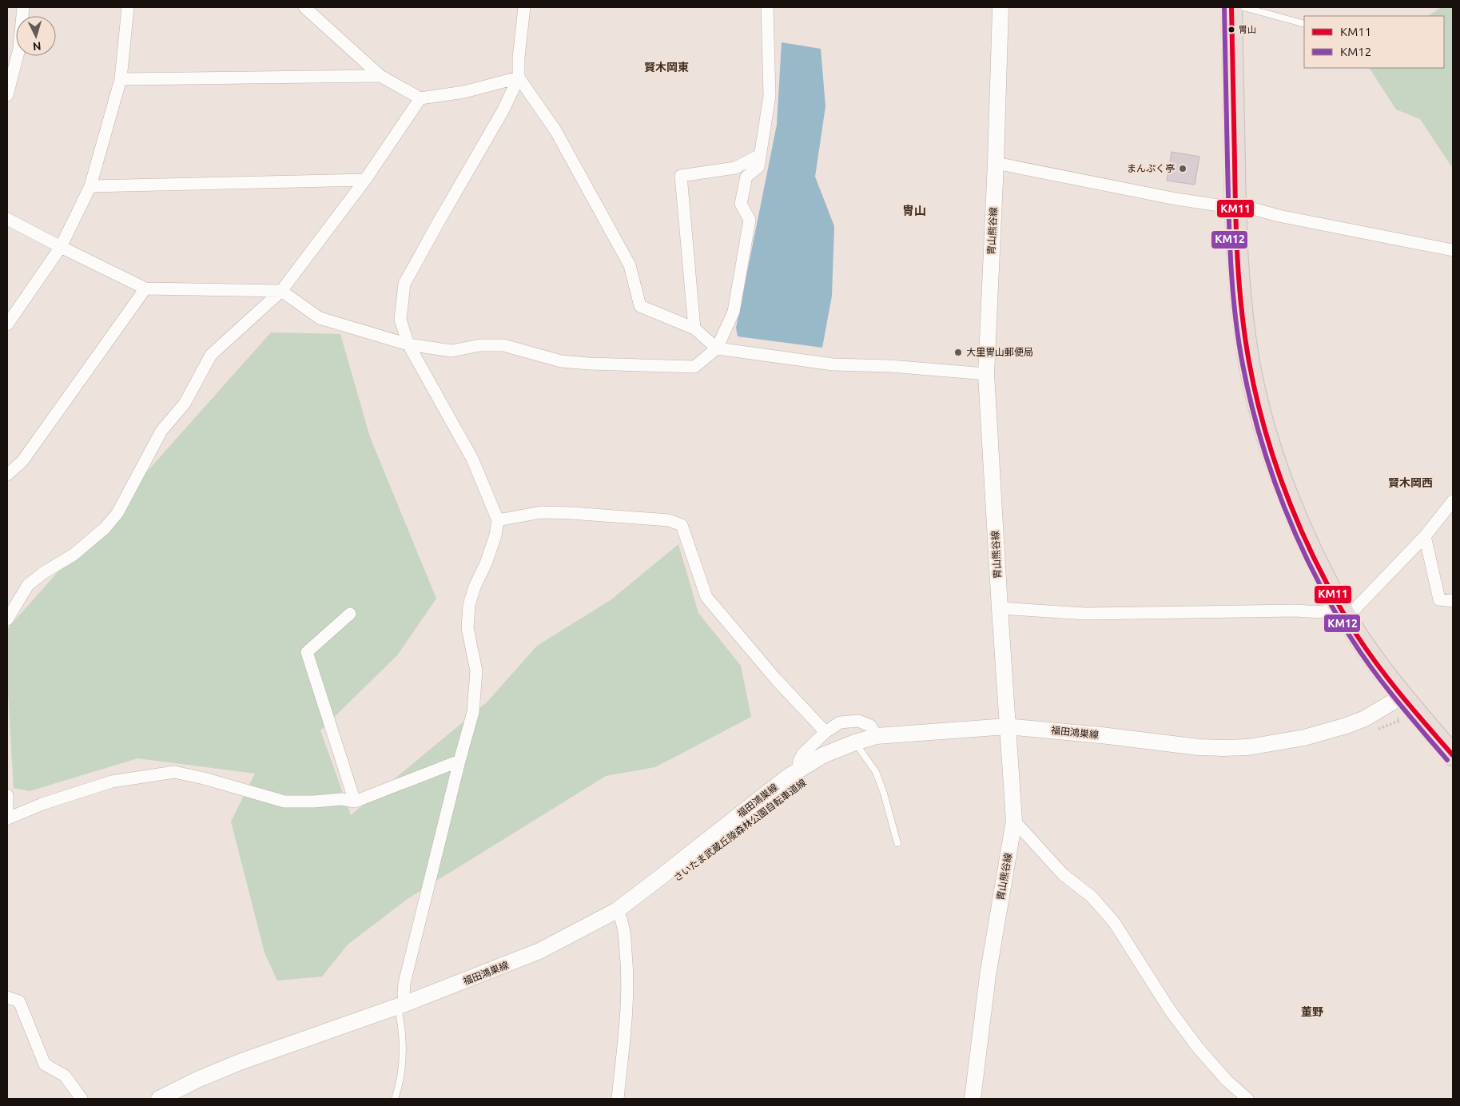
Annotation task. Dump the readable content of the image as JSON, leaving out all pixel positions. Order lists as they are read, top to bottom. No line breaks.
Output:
{"streets":{"main road":["胄山熊谷線","福田鴻巣線"]},"crossings":[["胄山熊谷線","福田鴻巣線"]],"districts":["賢木岡東","冑山","賢木岡西","董野"],"places":["冑山","まんぷく亭","大里冑山郵便局"],"lines":["transit line KM11","transit line KM12"],"legend":["KM11","KM12"],"north":"bottom"}
